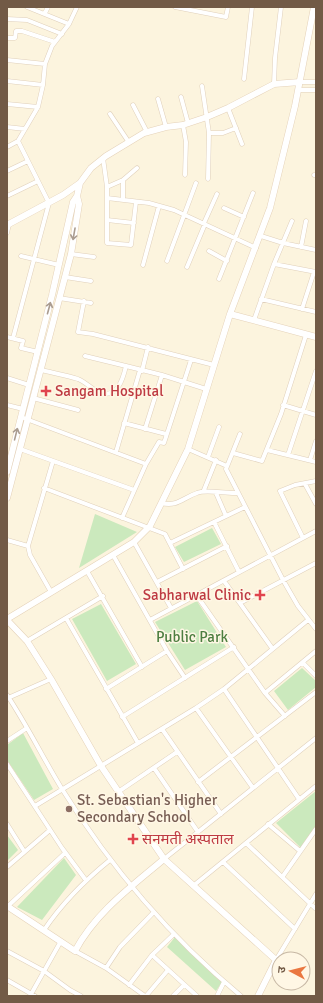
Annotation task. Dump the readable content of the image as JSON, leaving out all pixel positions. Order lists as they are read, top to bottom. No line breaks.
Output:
{"parks":["Public Park"],"places":{"health":["Sangam Hospital","Sabharwal Clinic","सनमती अस्पताल"],"other":["St. Sebastian's Higher Secondary School"]},"north":"left"}
